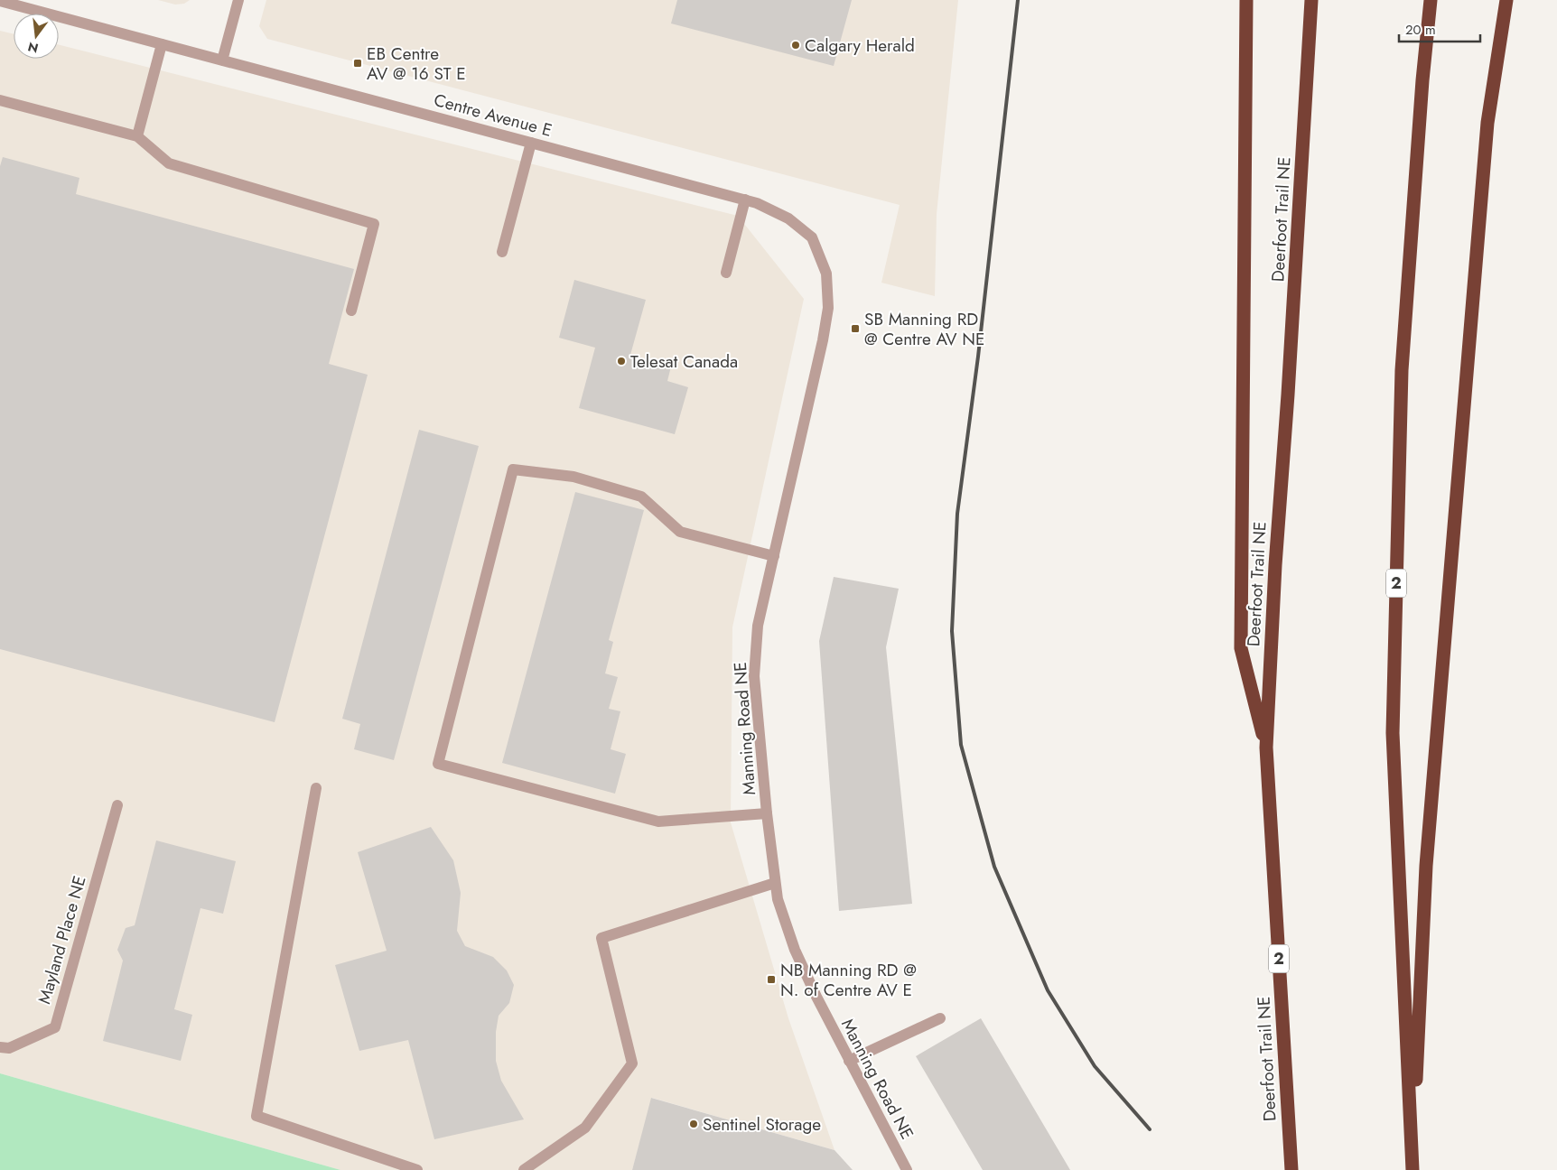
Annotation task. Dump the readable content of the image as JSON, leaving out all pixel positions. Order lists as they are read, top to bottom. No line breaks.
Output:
{"streets":{"highway":["Deerfoot Trail NE","2"],"street":["Centre Avenue E","Manning Road NE","Mayland Place NE"]},"crossings":[["Centre Avenue E","Manning Road NE"]],"places":{"other":["Calgary Herald","Telesat Canada","Sentinel Storage"],"transit":["EB Centre AV @ 16 ST E","SB Manning RD @ Centre AV NE","NB Manning RD @ N. of Centre AV E"]},"scale_bar":"20 m","north":"bottom"}
